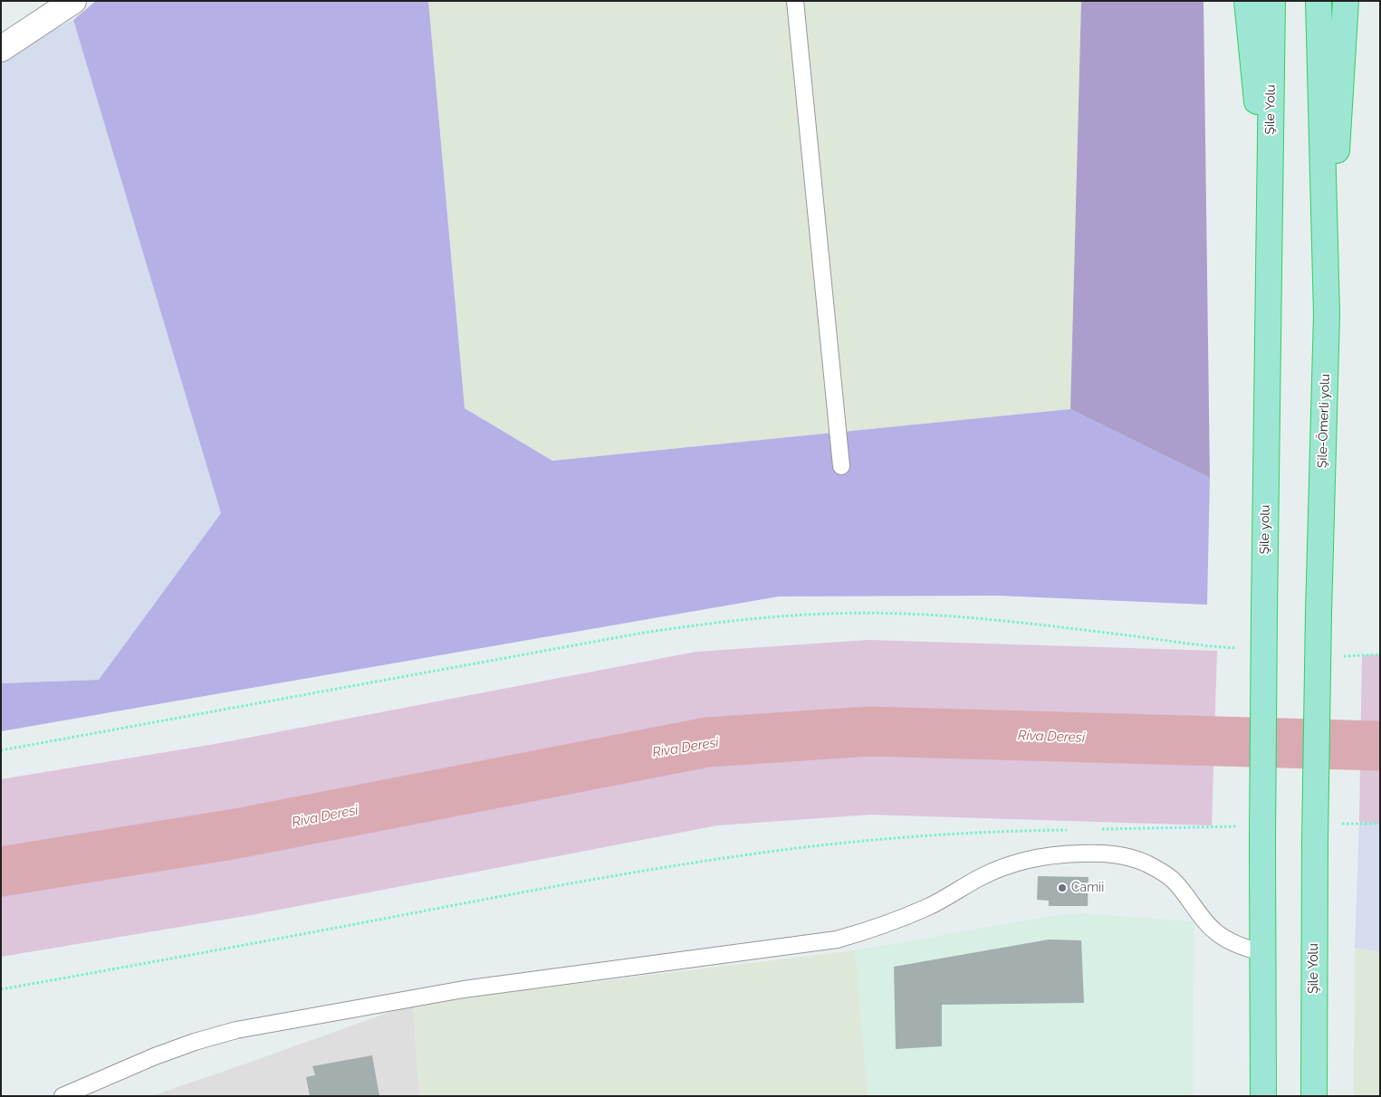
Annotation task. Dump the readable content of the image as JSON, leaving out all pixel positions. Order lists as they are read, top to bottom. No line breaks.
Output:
{"streets":{"highway":["Şile Yolu","Şile-Ömerli yolu","Şile yolu"]},"crossings":[["Şile Yolu","Şile-Ömerli yolu"],["Şile Yolu","Şile yolu"]],"water":["Riva Deresi"],"places":["Camii"]}
